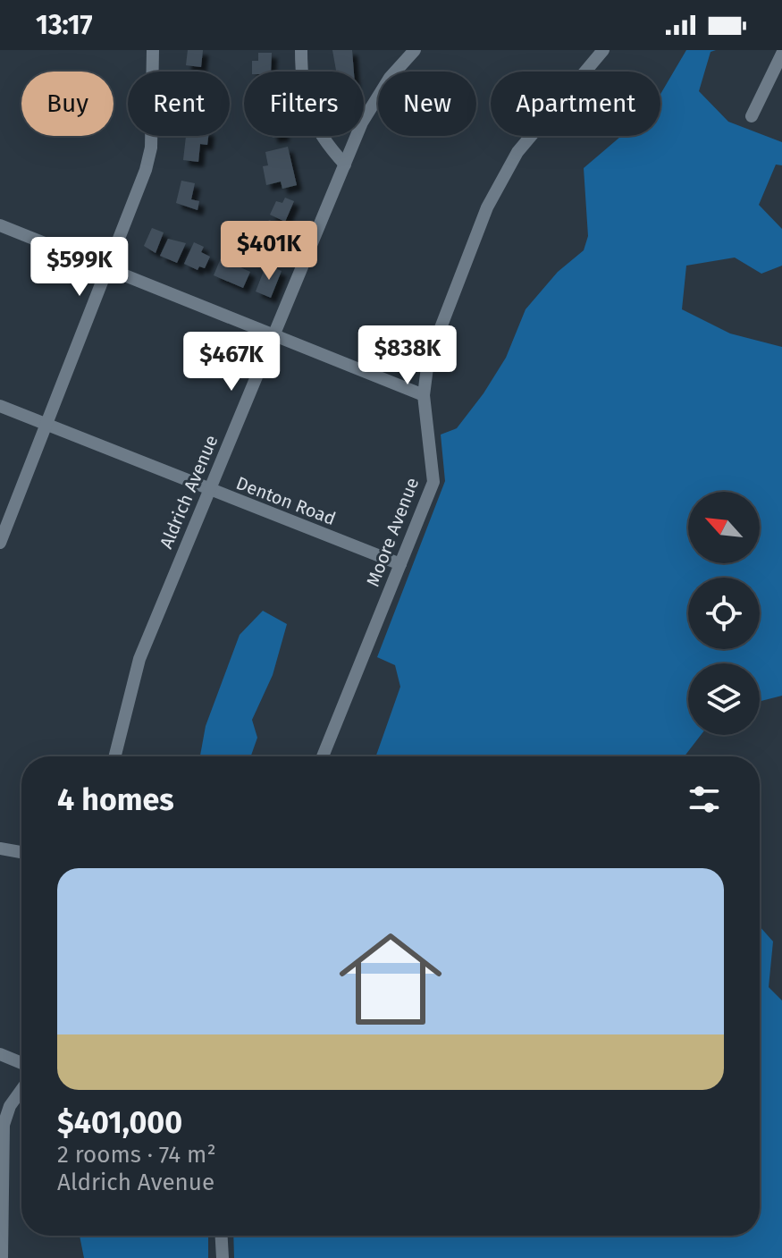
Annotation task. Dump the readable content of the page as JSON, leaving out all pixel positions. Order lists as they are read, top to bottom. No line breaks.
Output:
{"streets":{"street":["Aldrich Avenue","Denton Road","Moore Avenue"]},"crossings":[["Aldrich Avenue","Denton Road"],["Denton Road","Moore Avenue"]],"north":"top left","page":{"status":"13:17","chip":["Buy","Rent","Filters","New","Apartment"],"price":["$401K","$599K","$838K","$467K"],"heading":"4 homes","list":[{"name":"$401,000","note":"2 rooms · 74 m² · Aldrich Avenue"}]}}
